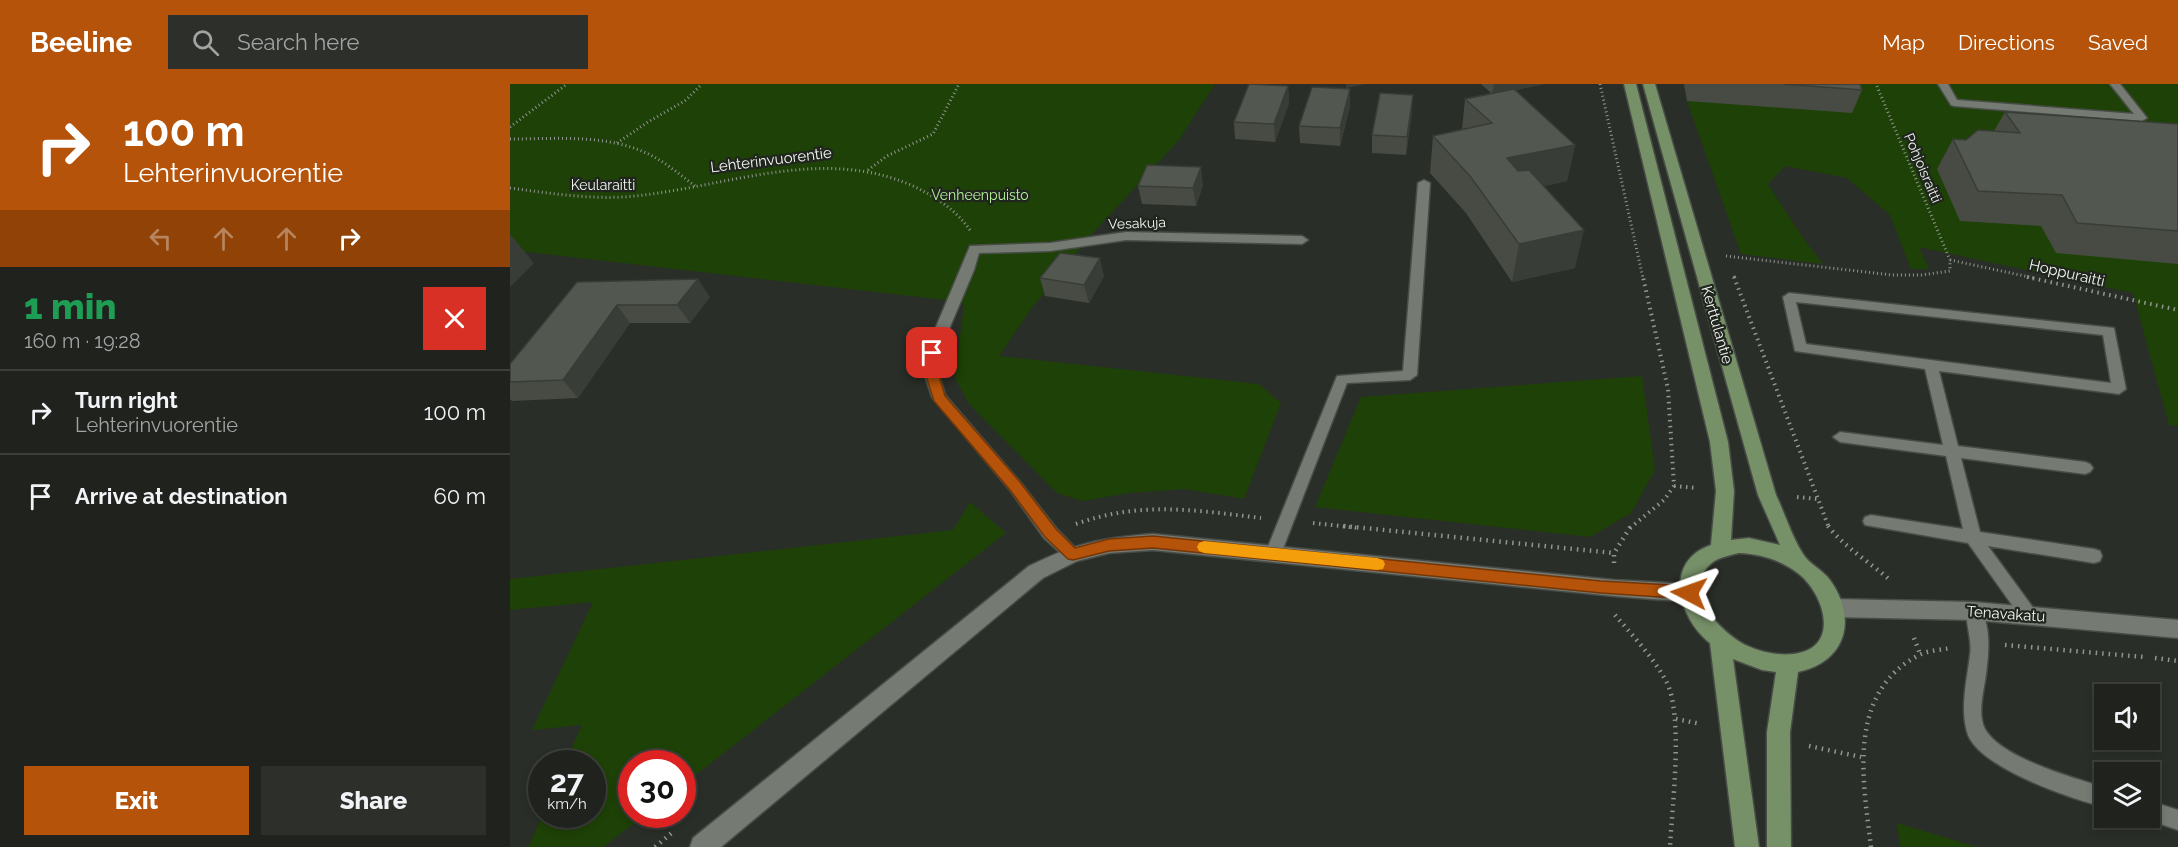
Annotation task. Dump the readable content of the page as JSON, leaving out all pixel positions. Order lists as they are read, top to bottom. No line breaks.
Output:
{"streets":{"street":["Kerttulantie","Tenavakatu"],"lane":["Vesakuja"],"path":["Lehterinvuorentie","Pohjoisraitti","Keularaitti","Hoppuraitti"]},"crossings":[["Lehterinvuorentie","Keularaitti"],["Lehterinvuorentie","Vesakuja"],["Pohjoisraitti","Hoppuraitti"],["Kerttulantie","Tenavakatu"]],"parks":["Venheenpuisto"],"page":{"header":"Beeline","search":"Search here","nav":["Map","Directions","Saved"],"turn":["100 m","Lehterinvuorentie"],"heading":["1 min","160 m · 19:28"],"list":[{"name":"Turn right","note":"Lehterinvuorentie","value":"100 m"},{"name":"Arrive at destination","value":"60 m"}],"speed":"27 km/h","limit":"30","buttons":["Exit","Share"]}}
